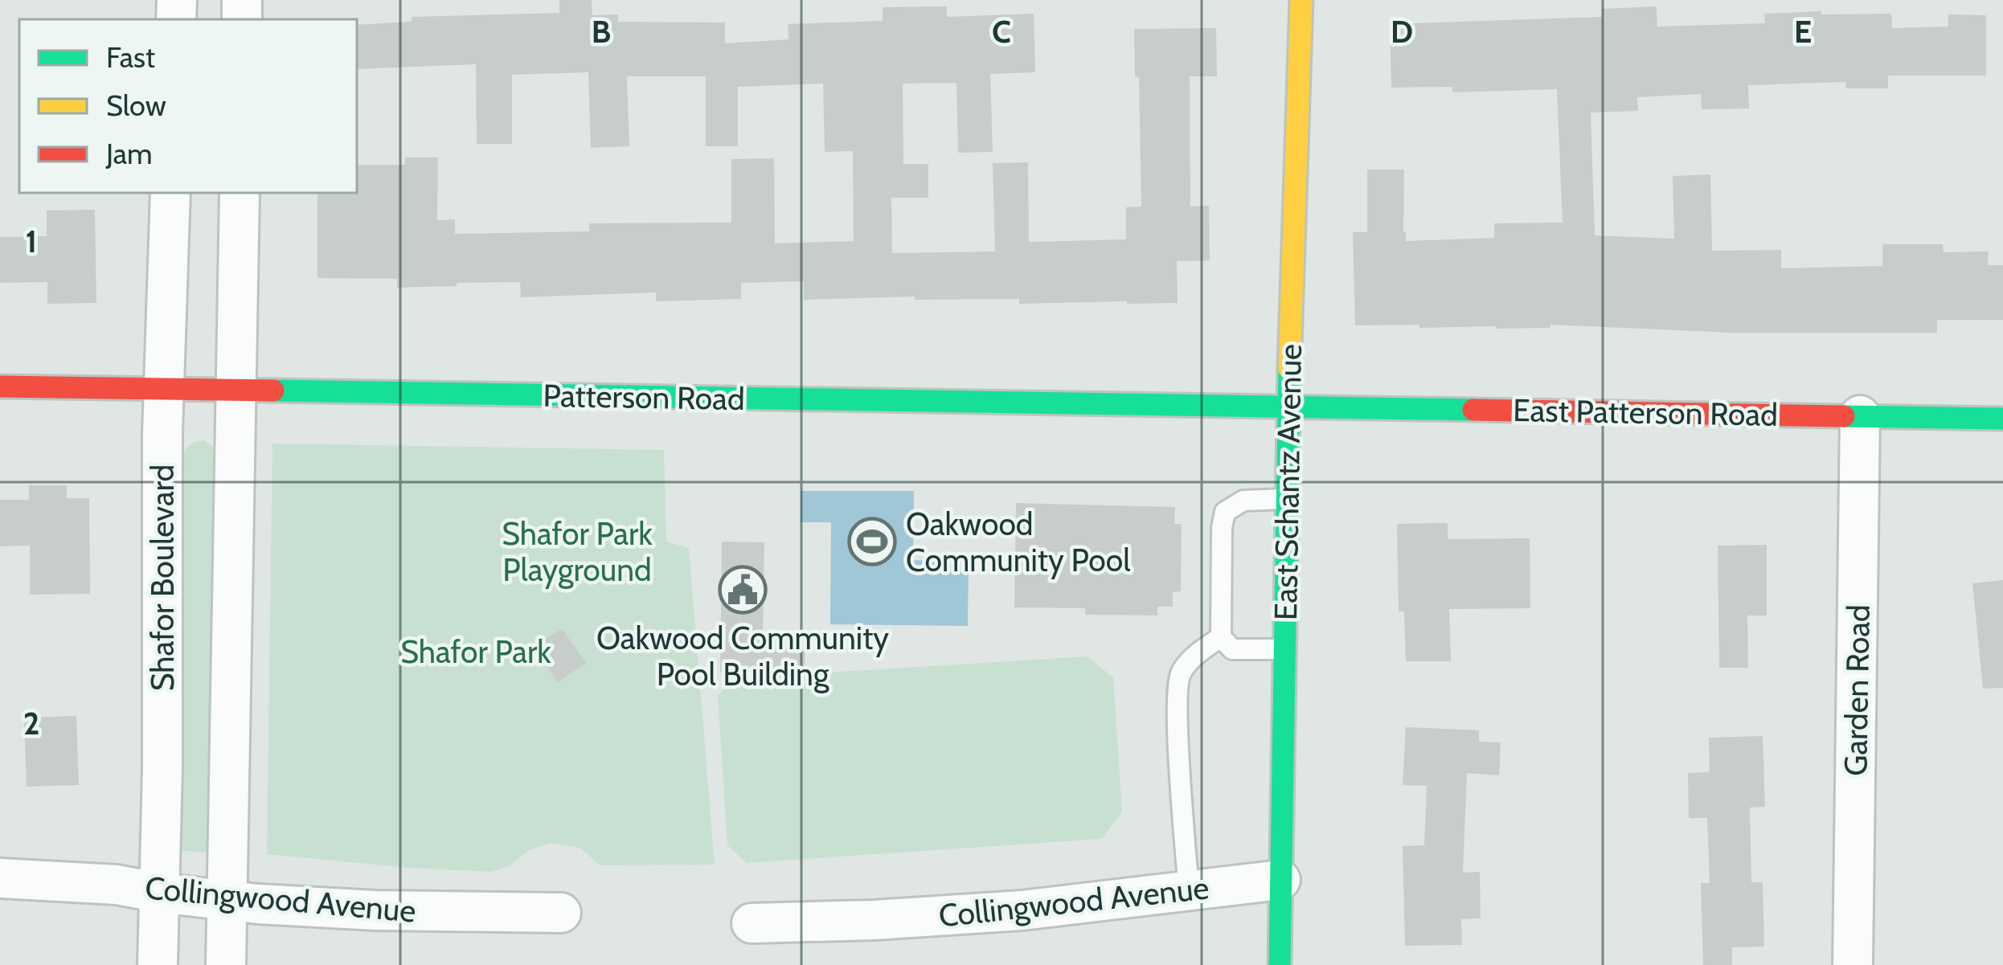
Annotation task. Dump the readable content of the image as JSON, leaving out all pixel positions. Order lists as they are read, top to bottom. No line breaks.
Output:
{"streets":{"main road":["Patterson Road","East Patterson Road","East Schantz Avenue"],"street":["Shafor Boulevard","Garden Road","Collingwood Avenue"]},"crossings":[["Patterson Road","East Patterson Road"],["Patterson Road","East Schantz Avenue"],["Patterson Road","Shafor Boulevard"],["East Patterson Road","East Schantz Avenue"],["East Patterson Road","Garden Road"],["East Schantz Avenue","Collingwood Avenue"],["Shafor Boulevard","Collingwood Avenue"]],"parks":["Shafor Park Playground","Shafor Park"],"places":{"sports":["Oakwood Community Pool"],"public building":["Oakwood Community Pool Building"]},"legend":["Fast","Slow","Jam"],"grid":{"columns":["B","C","D","E"],"rows":["1","2"]}}
